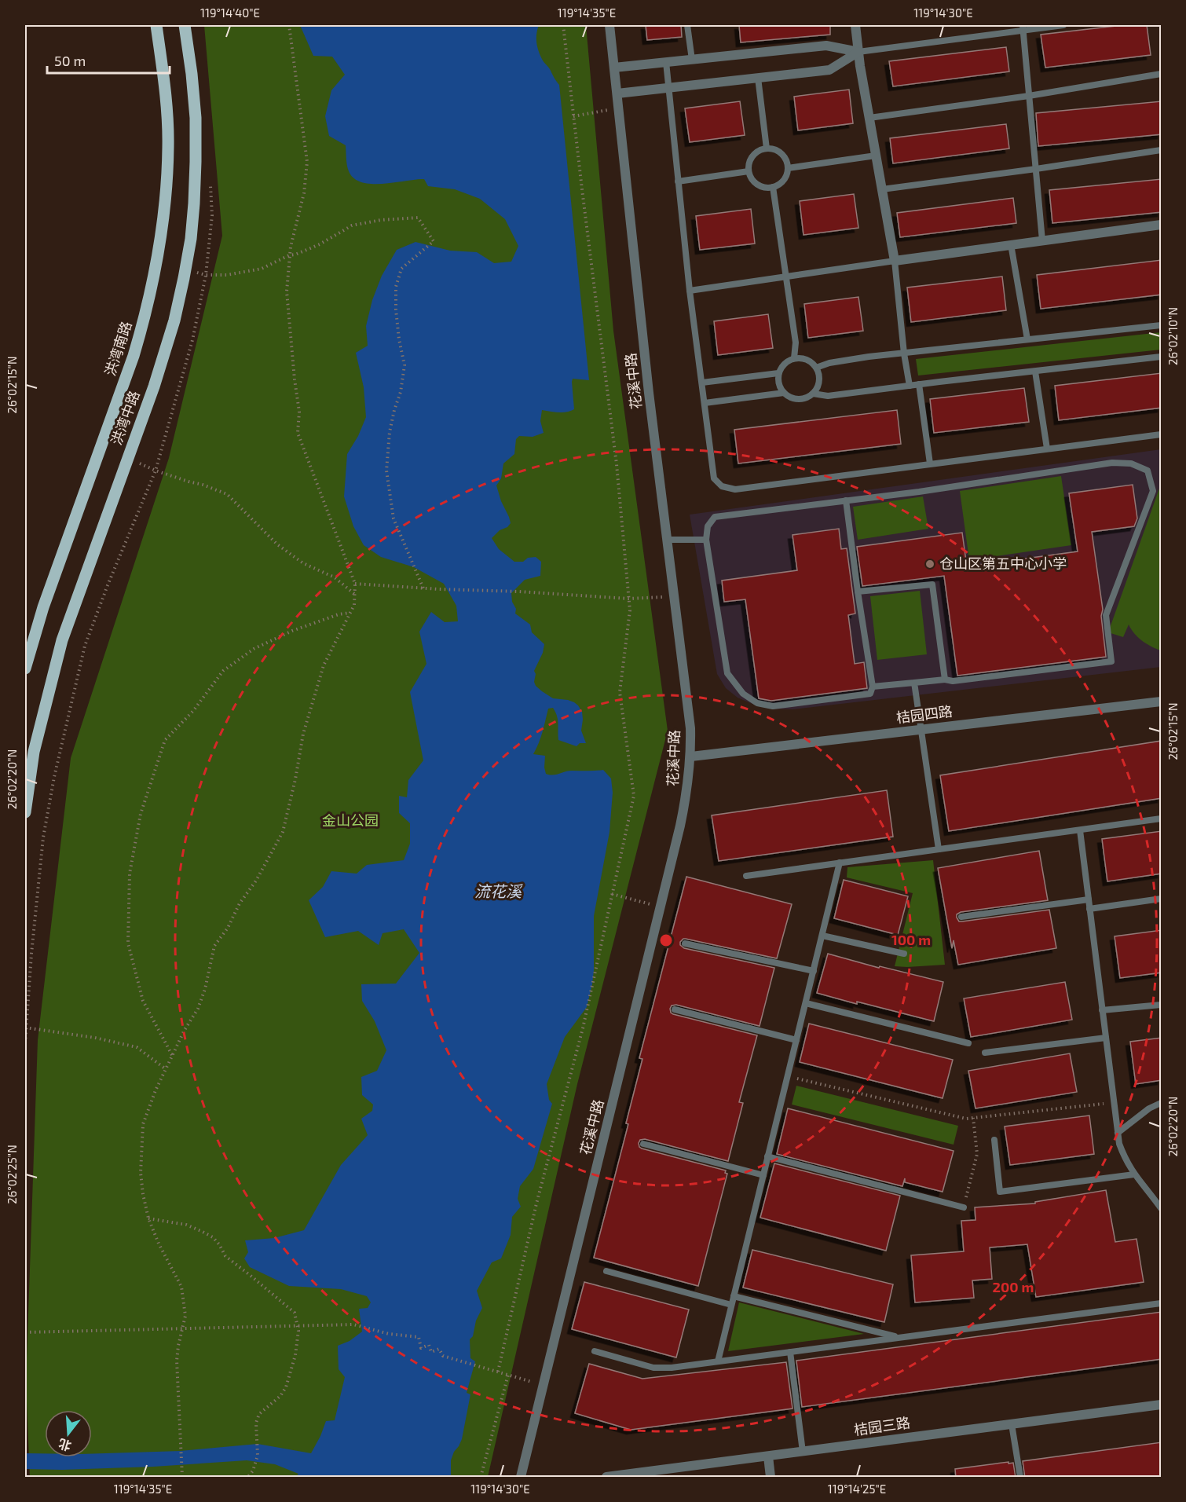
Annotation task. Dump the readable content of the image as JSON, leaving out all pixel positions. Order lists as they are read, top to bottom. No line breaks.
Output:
{"streets":{"main road":["洪湾南路","洪湾中路"],"street":["花溪中路","桔园四路","桔园三路"]},"crossings":[["花溪中路","桔园四路"]],"water":["流花溪"],"parks":["金山公园"],"places":["仓山区第五中心小学"],"scale_bar":"50 m","north":"bottom","coordinates":["119°14'40\"E","119°14'35\"E","119°14'30\"E","26°02'10\"N","26°02'15\"N","26°02'20\"N","26°02'25\"N","119°14'25\"E"],"rings":["100 m","200 m"]}
